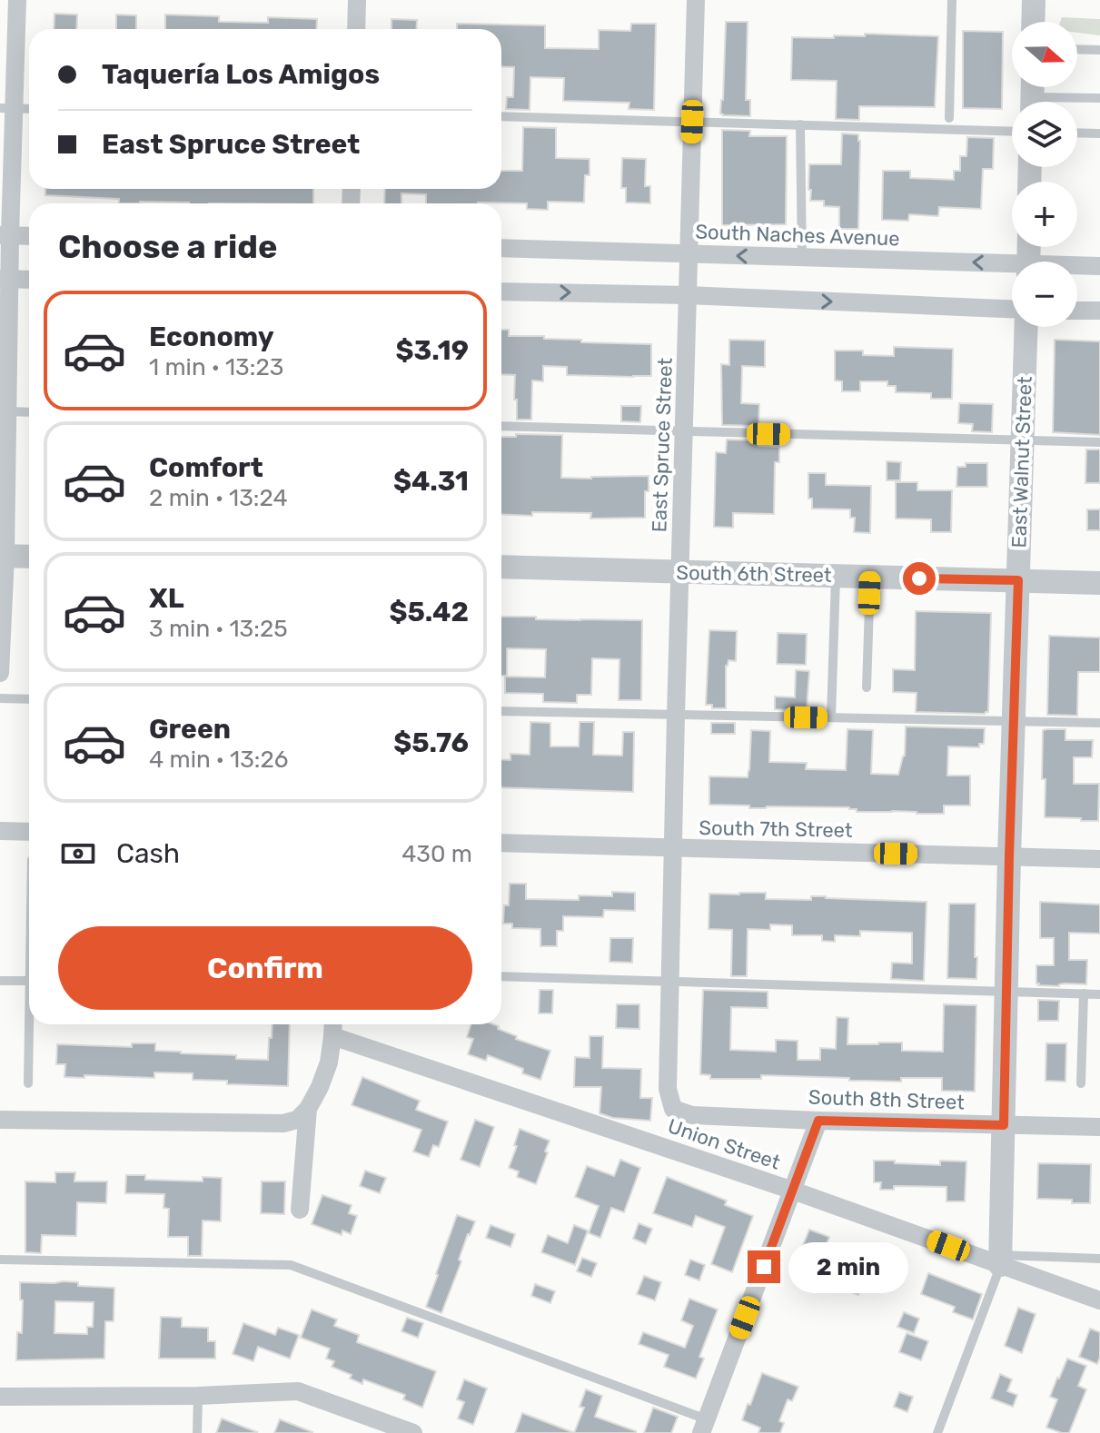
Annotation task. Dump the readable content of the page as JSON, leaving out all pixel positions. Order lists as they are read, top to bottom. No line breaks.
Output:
{"streets":{"street":["South Naches Avenue","East Spruce Street","East Walnut Street","South 6th Street","South 7th Street","South 8th Street","Union Street"]},"crossings":[["South Naches Avenue","East Spruce Street"],["East Spruce Street","South 6th Street"],["East Spruce Street","South 7th Street"],["East Spruce Street","South 8th Street"],["East Walnut Street","South 6th Street"],["East Walnut Street","South 7th Street"],["East Walnut Street","South 8th Street"],["East Walnut Street","Union Street"]],"north":"right","page":{"map_buttons":["+","−"],"banner":["Taquería Los Amigos","East Spruce Street"],"heading":"Choose a ride","list":[{"name":"Economy","note":"1 min · 13:23","value":"$3.19"},{"name":"Comfort","note":"2 min · 13:24","value":"$4.31"},{"name":"XL","note":"3 min · 13:25","value":"$5.42"},{"name":"Green","note":"4 min · 13:26","value":"$5.76"}],"pay":["Cash","430 m"],"buttons":"Confirm","bubble":"2 min"}}
